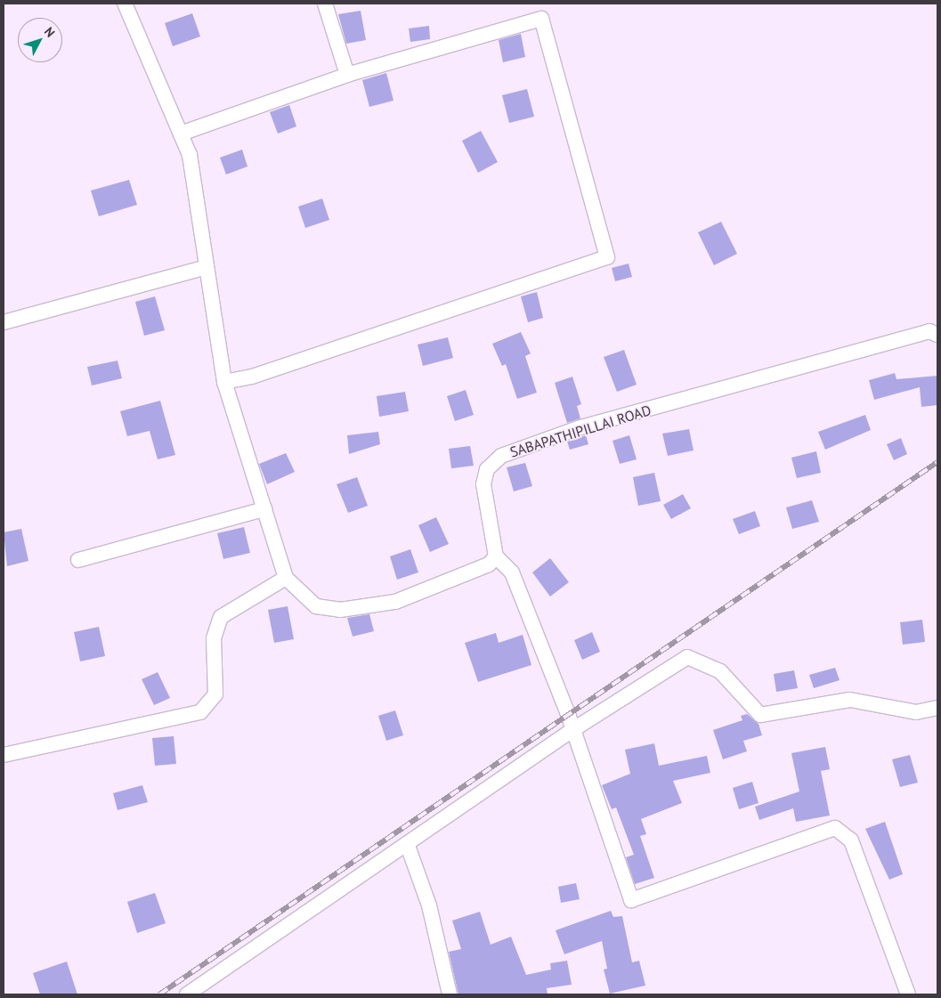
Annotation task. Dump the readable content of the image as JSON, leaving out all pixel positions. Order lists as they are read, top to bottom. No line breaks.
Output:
{"streets":{"street":["SABAPATHIPILLAI ROAD"]},"north":"top right"}
